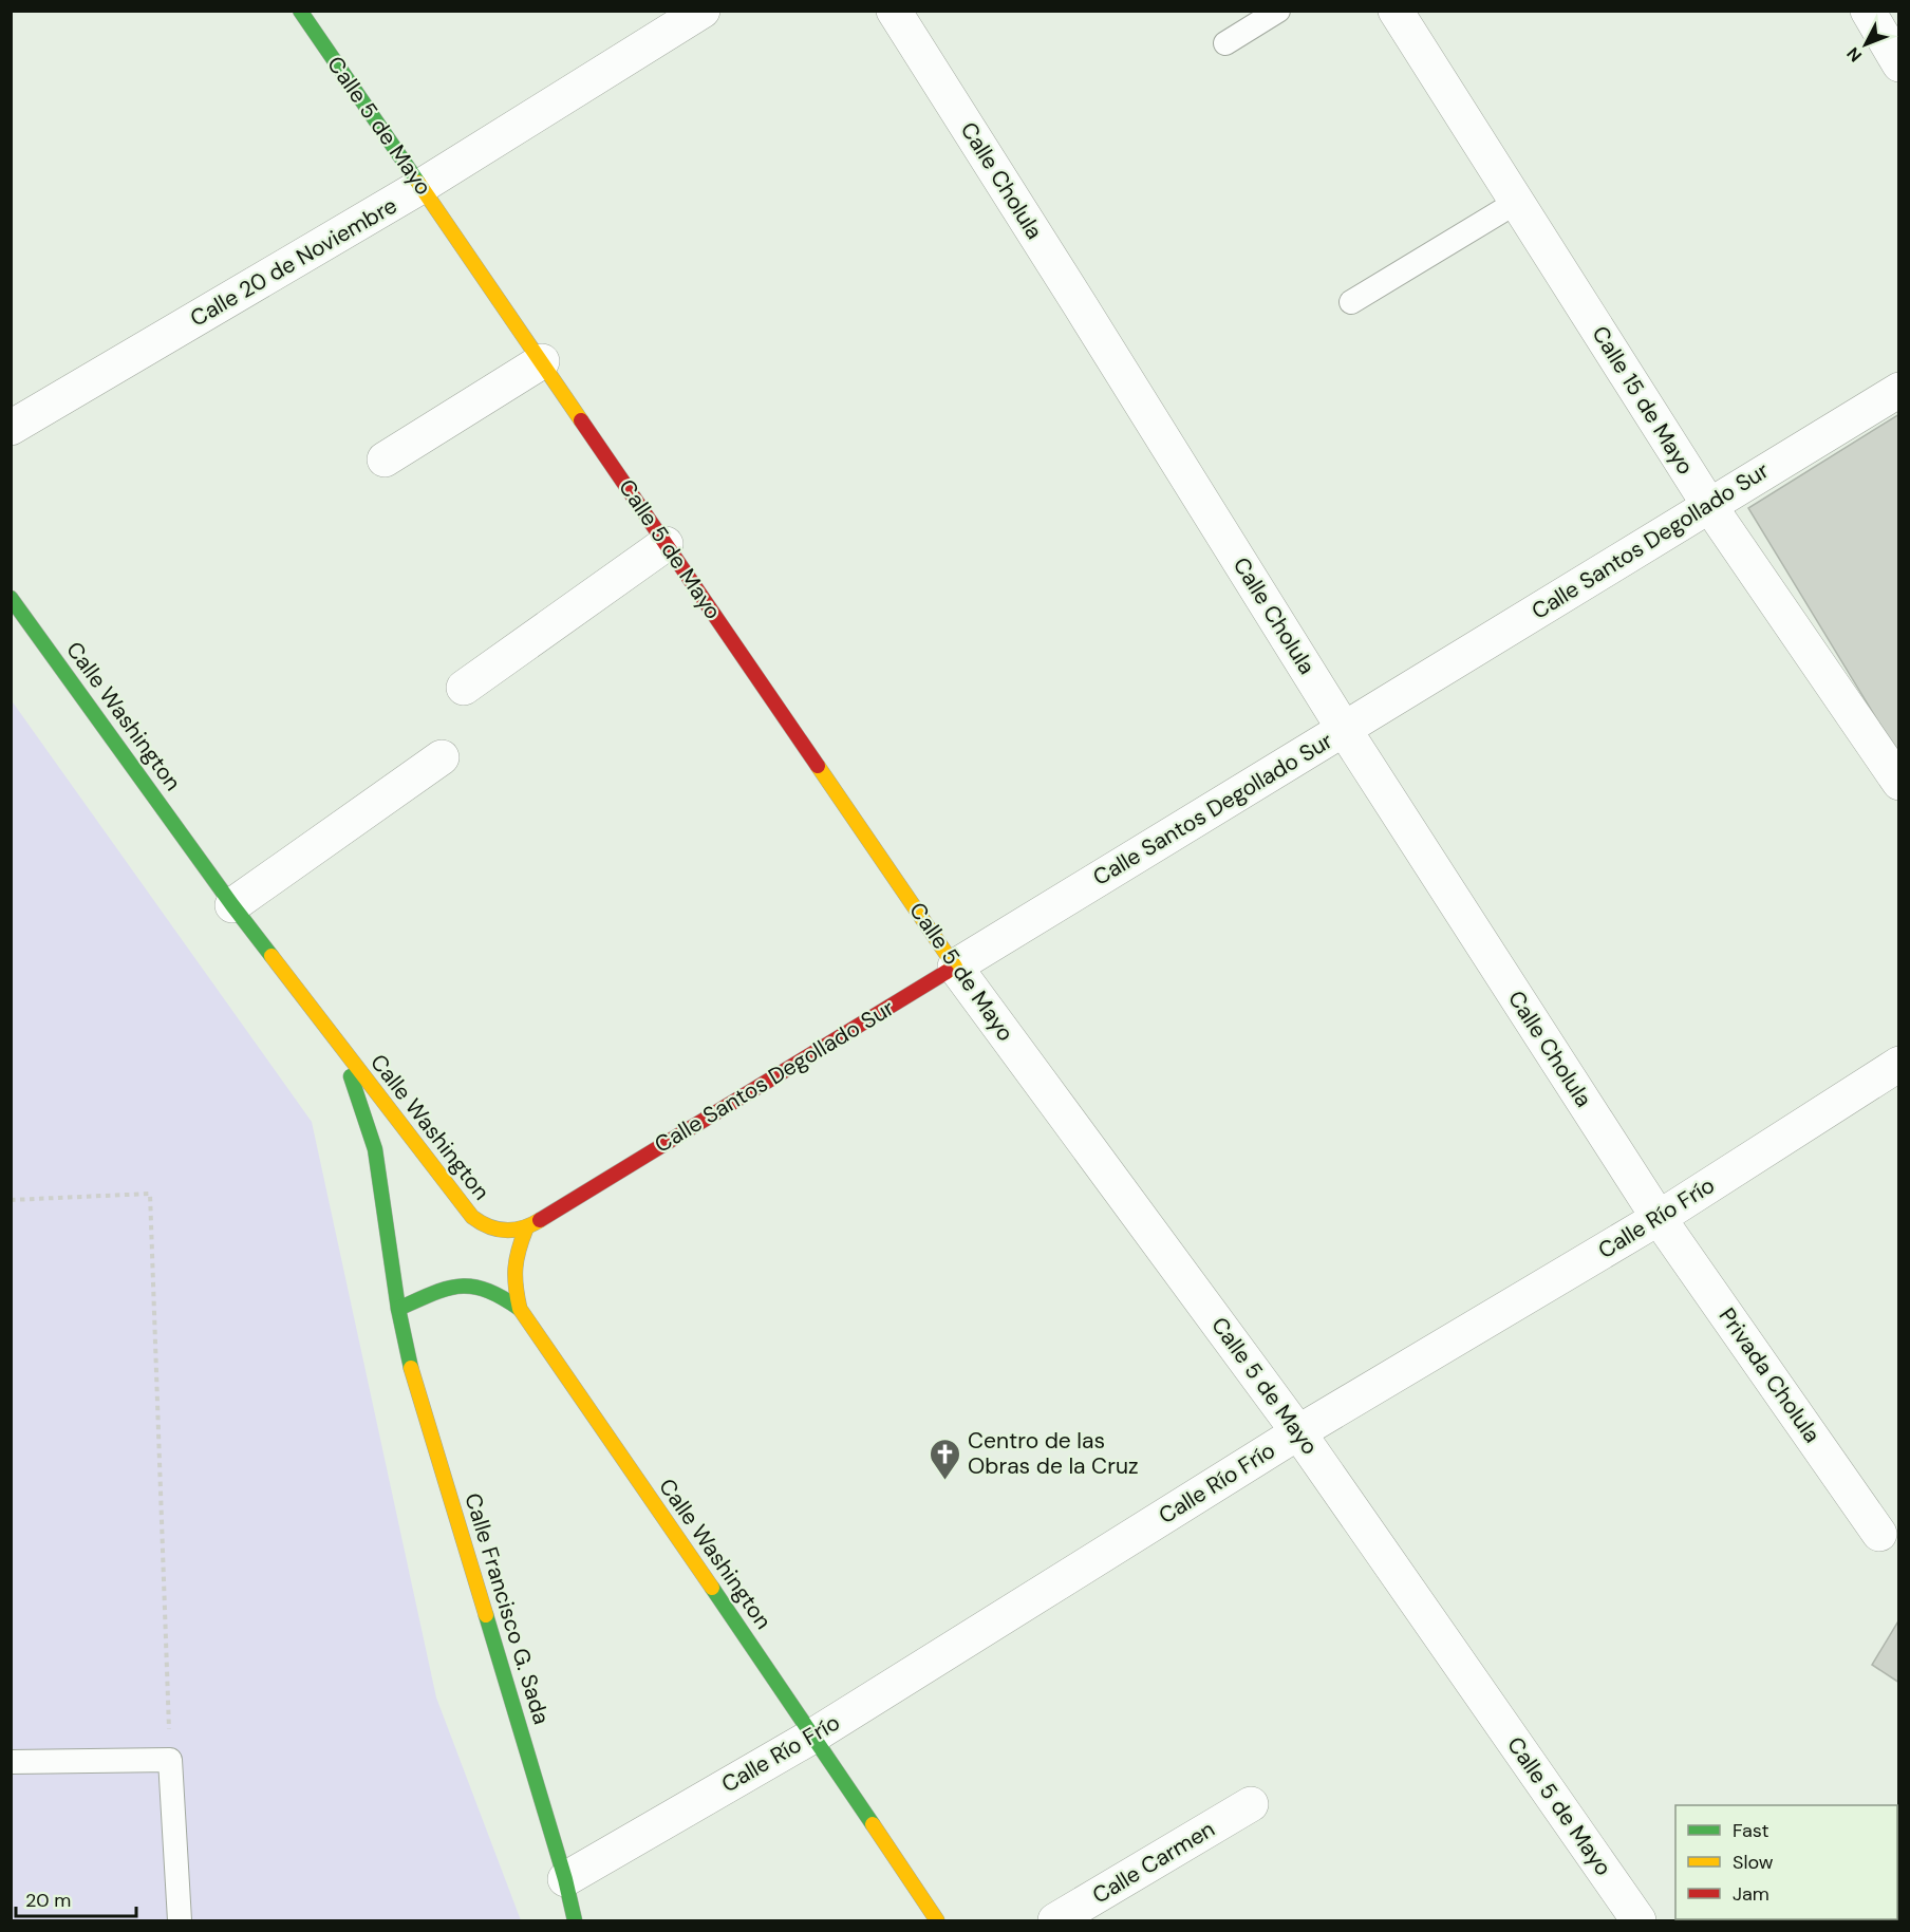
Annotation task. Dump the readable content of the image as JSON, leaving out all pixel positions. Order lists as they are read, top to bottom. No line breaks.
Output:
{"streets":{"street":["Calle 5 de Mayo","Calle Cholula","Calle 20 de Noviembre","Calle 15 de Mayo","Calle Santos Degollado Sur","Calle Washington","Calle Río Frío","Privada Cholula","Calle Francisco G. Sada","Calle Carmen"]},"crossings":[["Calle 5 de Mayo","Calle 20 de Noviembre"],["Calle 5 de Mayo","Calle Santos Degollado Sur"],["Calle 5 de Mayo","Calle Río Frío"],["Calle Cholula","Calle Santos Degollado Sur"],["Calle Cholula","Calle Río Frío"],["Calle Cholula","Privada Cholula"],["Calle 15 de Mayo","Calle Santos Degollado Sur"],["Calle Santos Degollado Sur","Calle Washington"],["Calle Washington","Calle Río Frío"],["Calle Washington","Calle Francisco G. Sada"],["Calle Río Frío","Privada Cholula"],["Calle Río Frío","Calle Francisco G. Sada"]],"places":{"church":["Centro de las Obras de la Cruz"]},"legend":["Fast","Slow","Jam"],"scale_bar":"20 m","north":"bottom left"}
